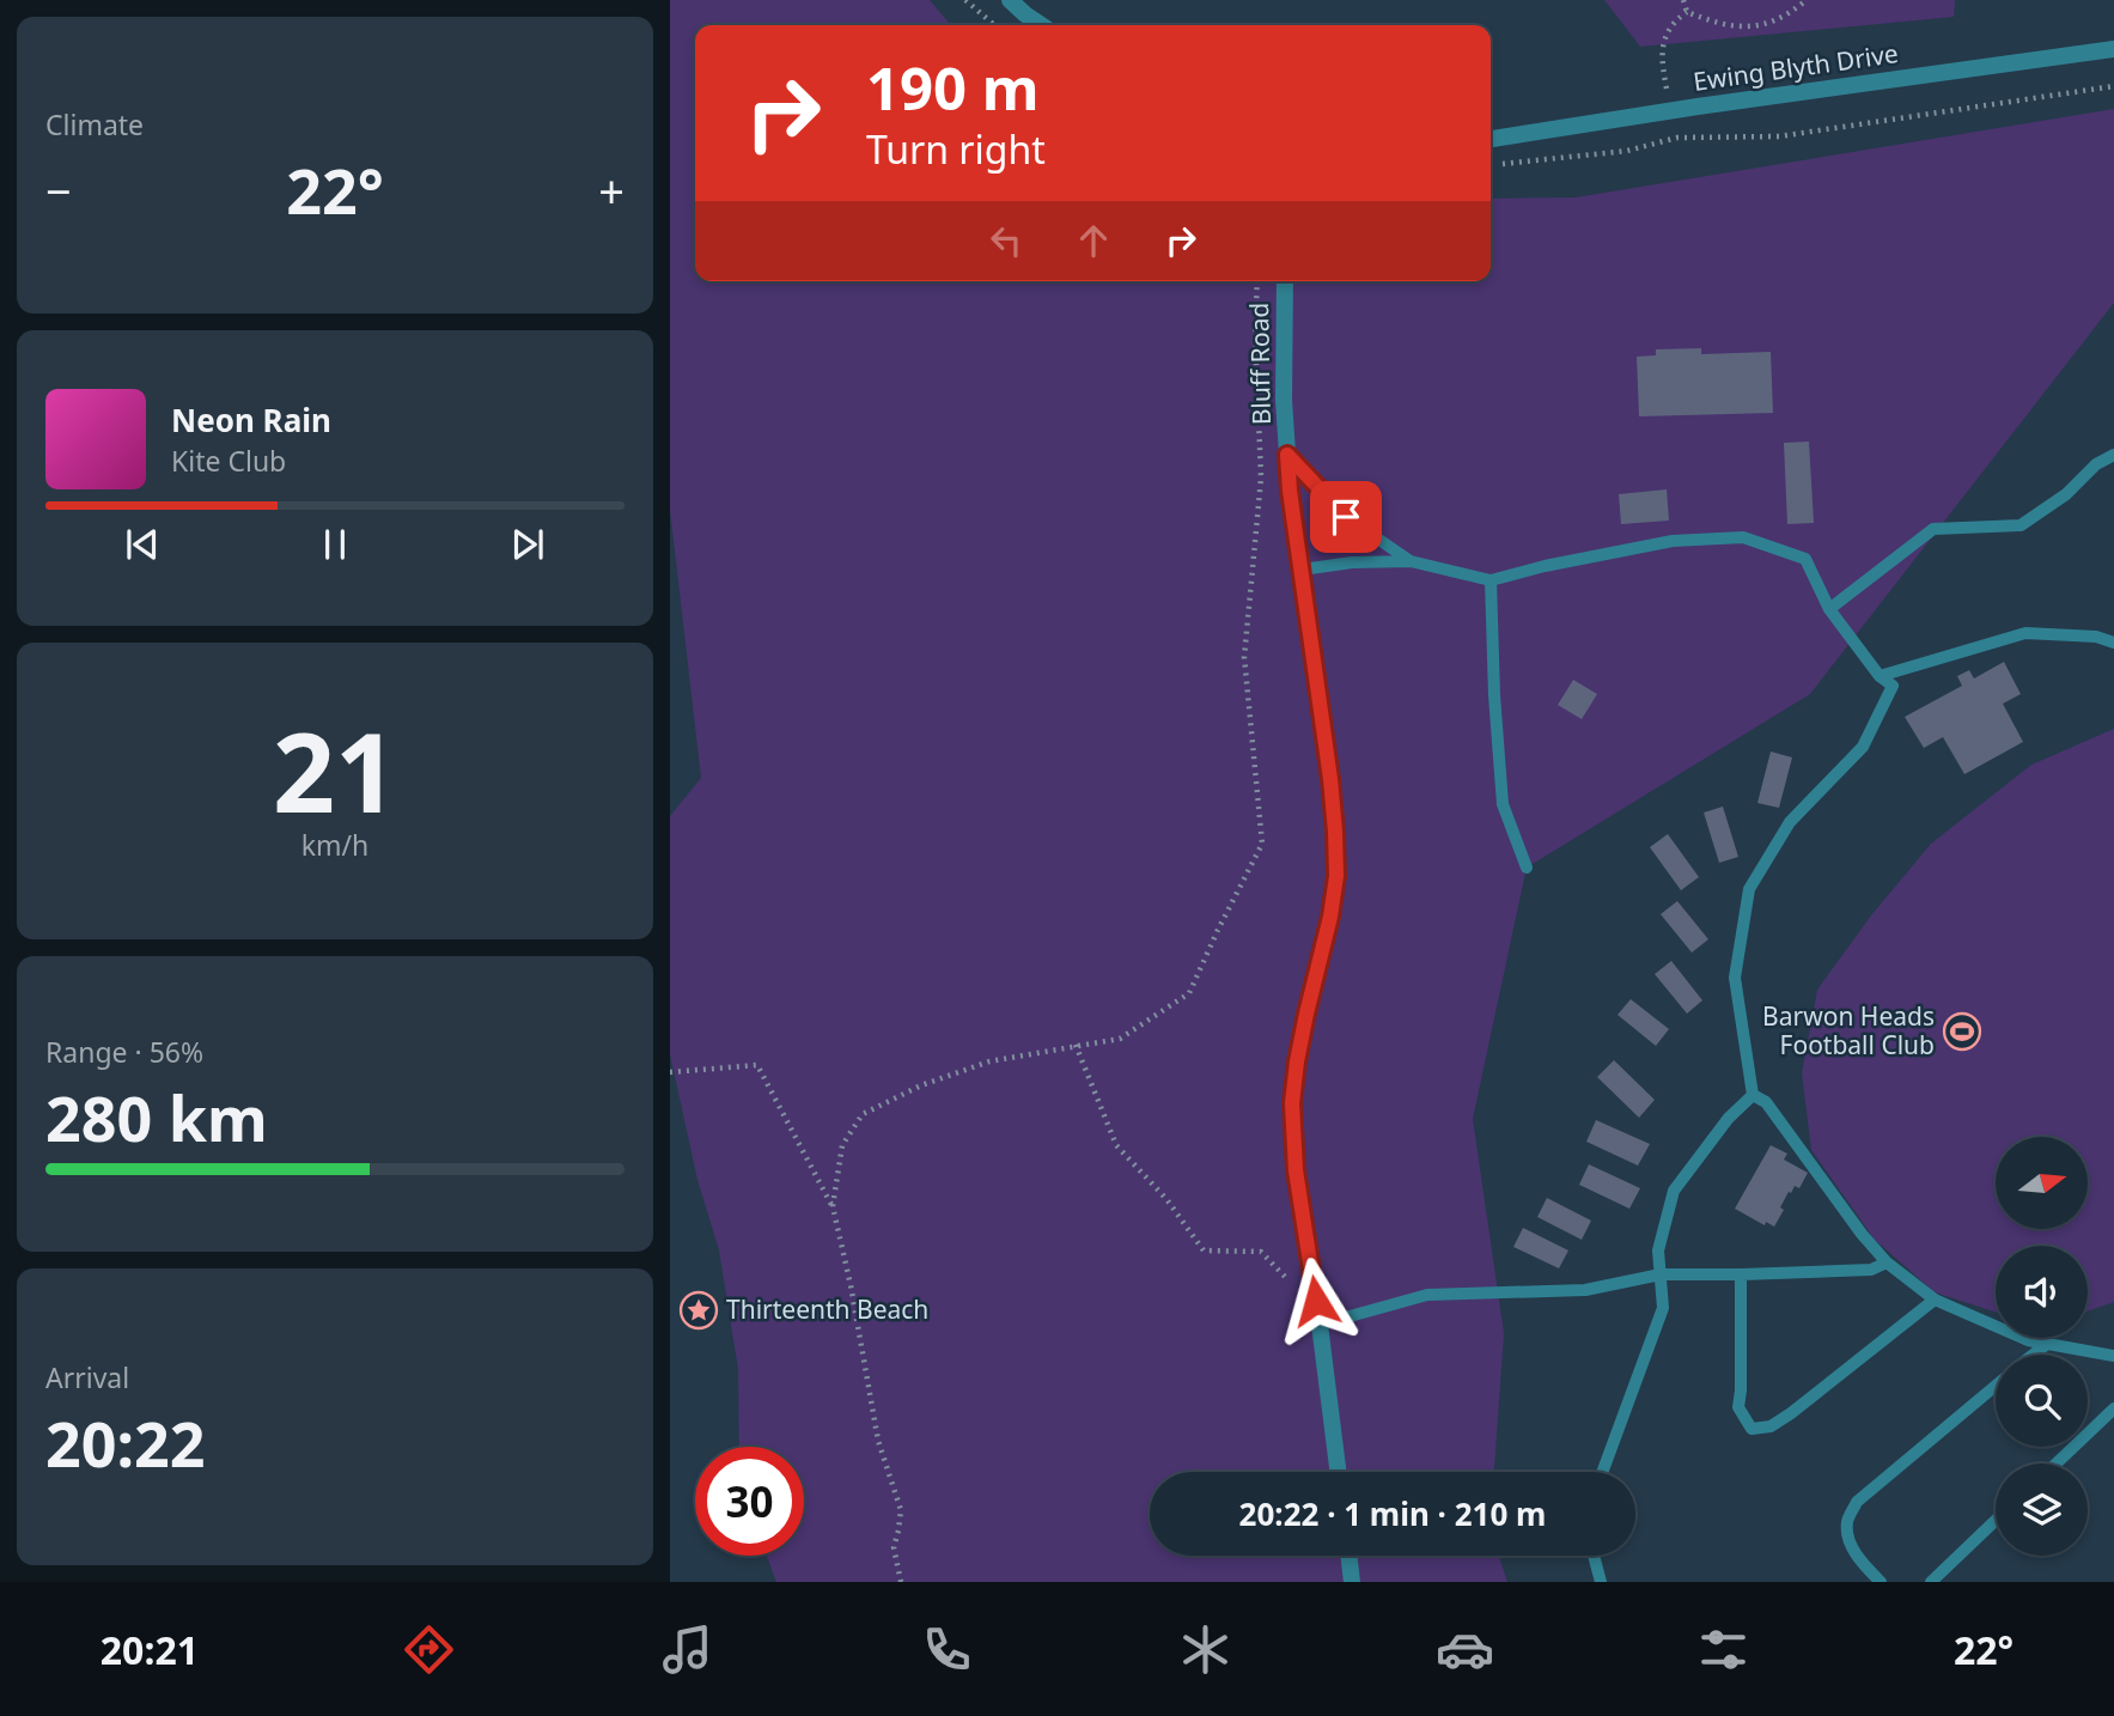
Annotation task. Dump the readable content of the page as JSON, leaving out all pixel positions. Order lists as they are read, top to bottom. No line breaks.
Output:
{"streets":{"street":["Ewing Blyth Drive","Bluff Road"]},"places":{"sports":["Barwon Heads Football Club"],"place":["Thirteenth Beach"]},"north":"right","page":{"tile":["Climate",["21","km/h"],["Range · 56%","280 km"],["Arrival","20:22"]],"turn":["190 m","Turn right"],"heat":["−","22°","+"],"song":["Neon Rain","Kite Club"],"limit":"30","trip":"20:22 · 1 min · 210 m","tabs":["20:21","22°"]}}
